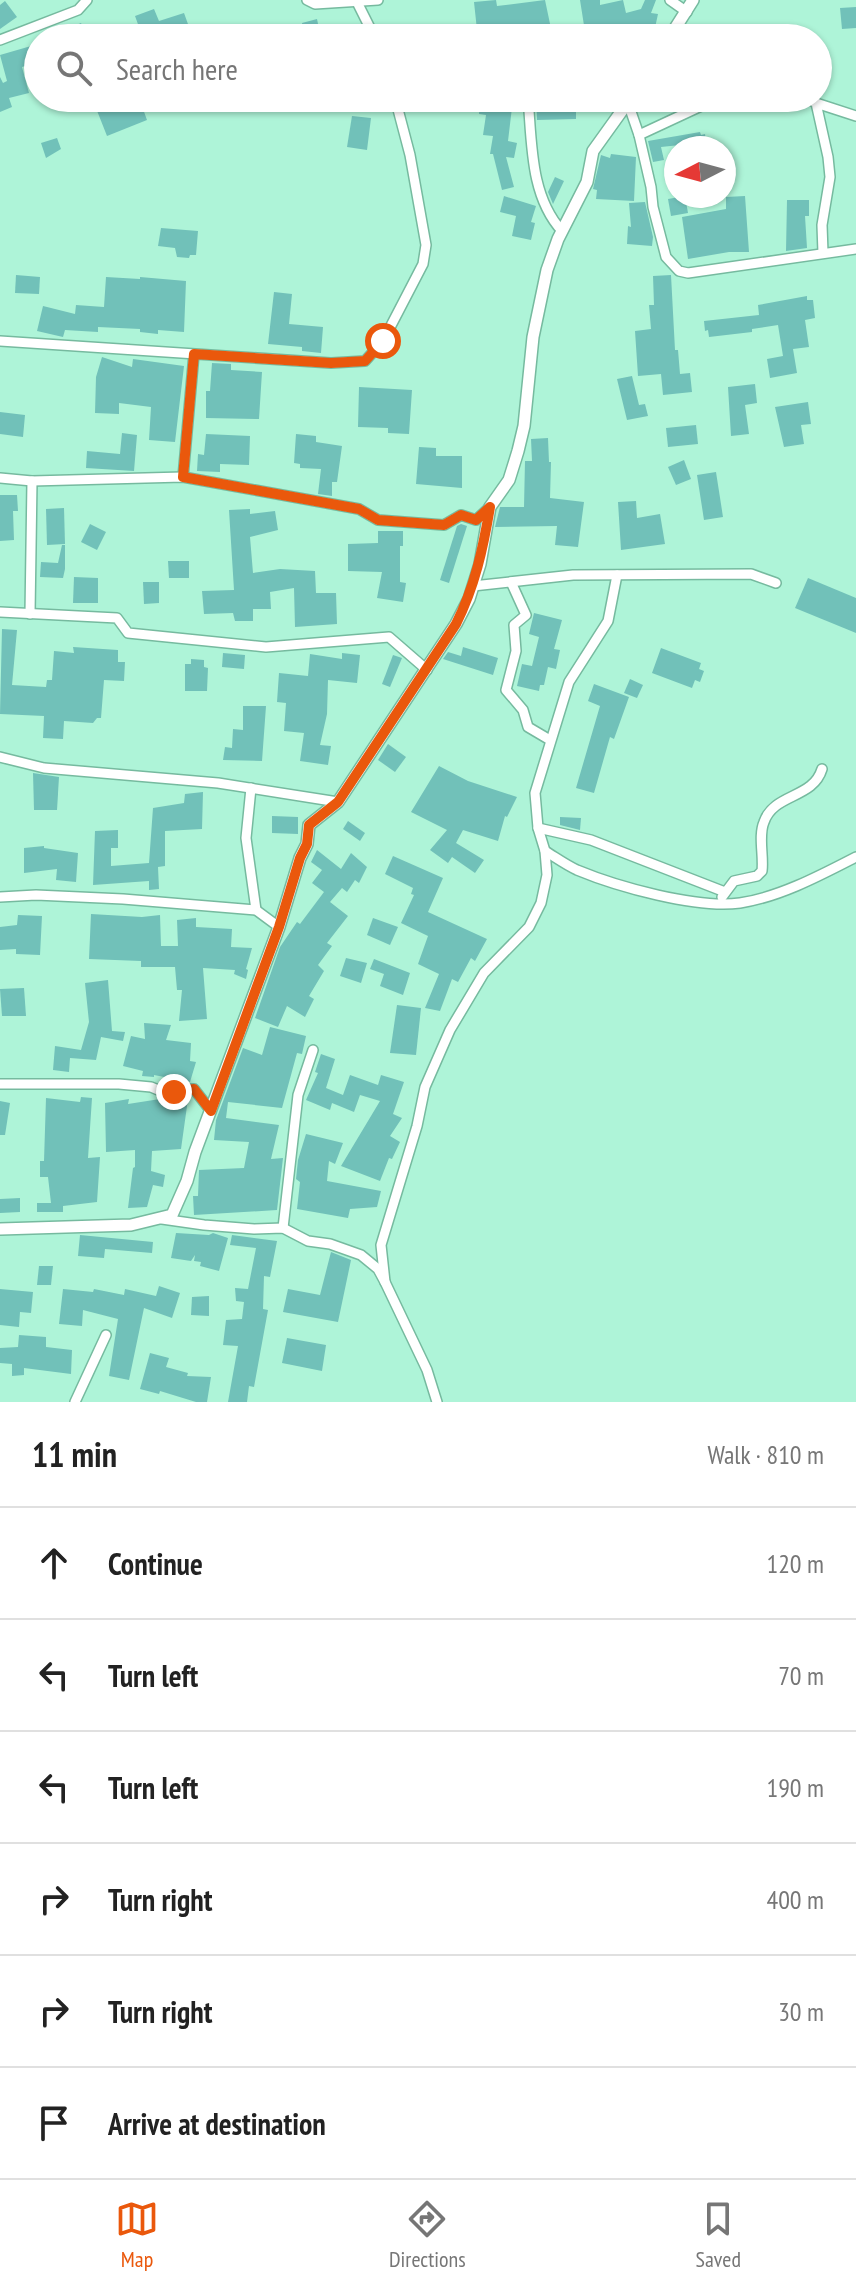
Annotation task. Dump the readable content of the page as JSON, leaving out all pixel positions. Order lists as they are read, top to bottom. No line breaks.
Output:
{"north":"left","page":{"search":"Search here","heading":["11 min","Walk · 810 m"],"list":[["Continue","120 m"],["Turn left","70 m"],["Turn left","190 m"],["Turn right","400 m"],["Turn right","30 m"],"Arrive at destination"],"nav":["Map","Directions","Saved"]}}
